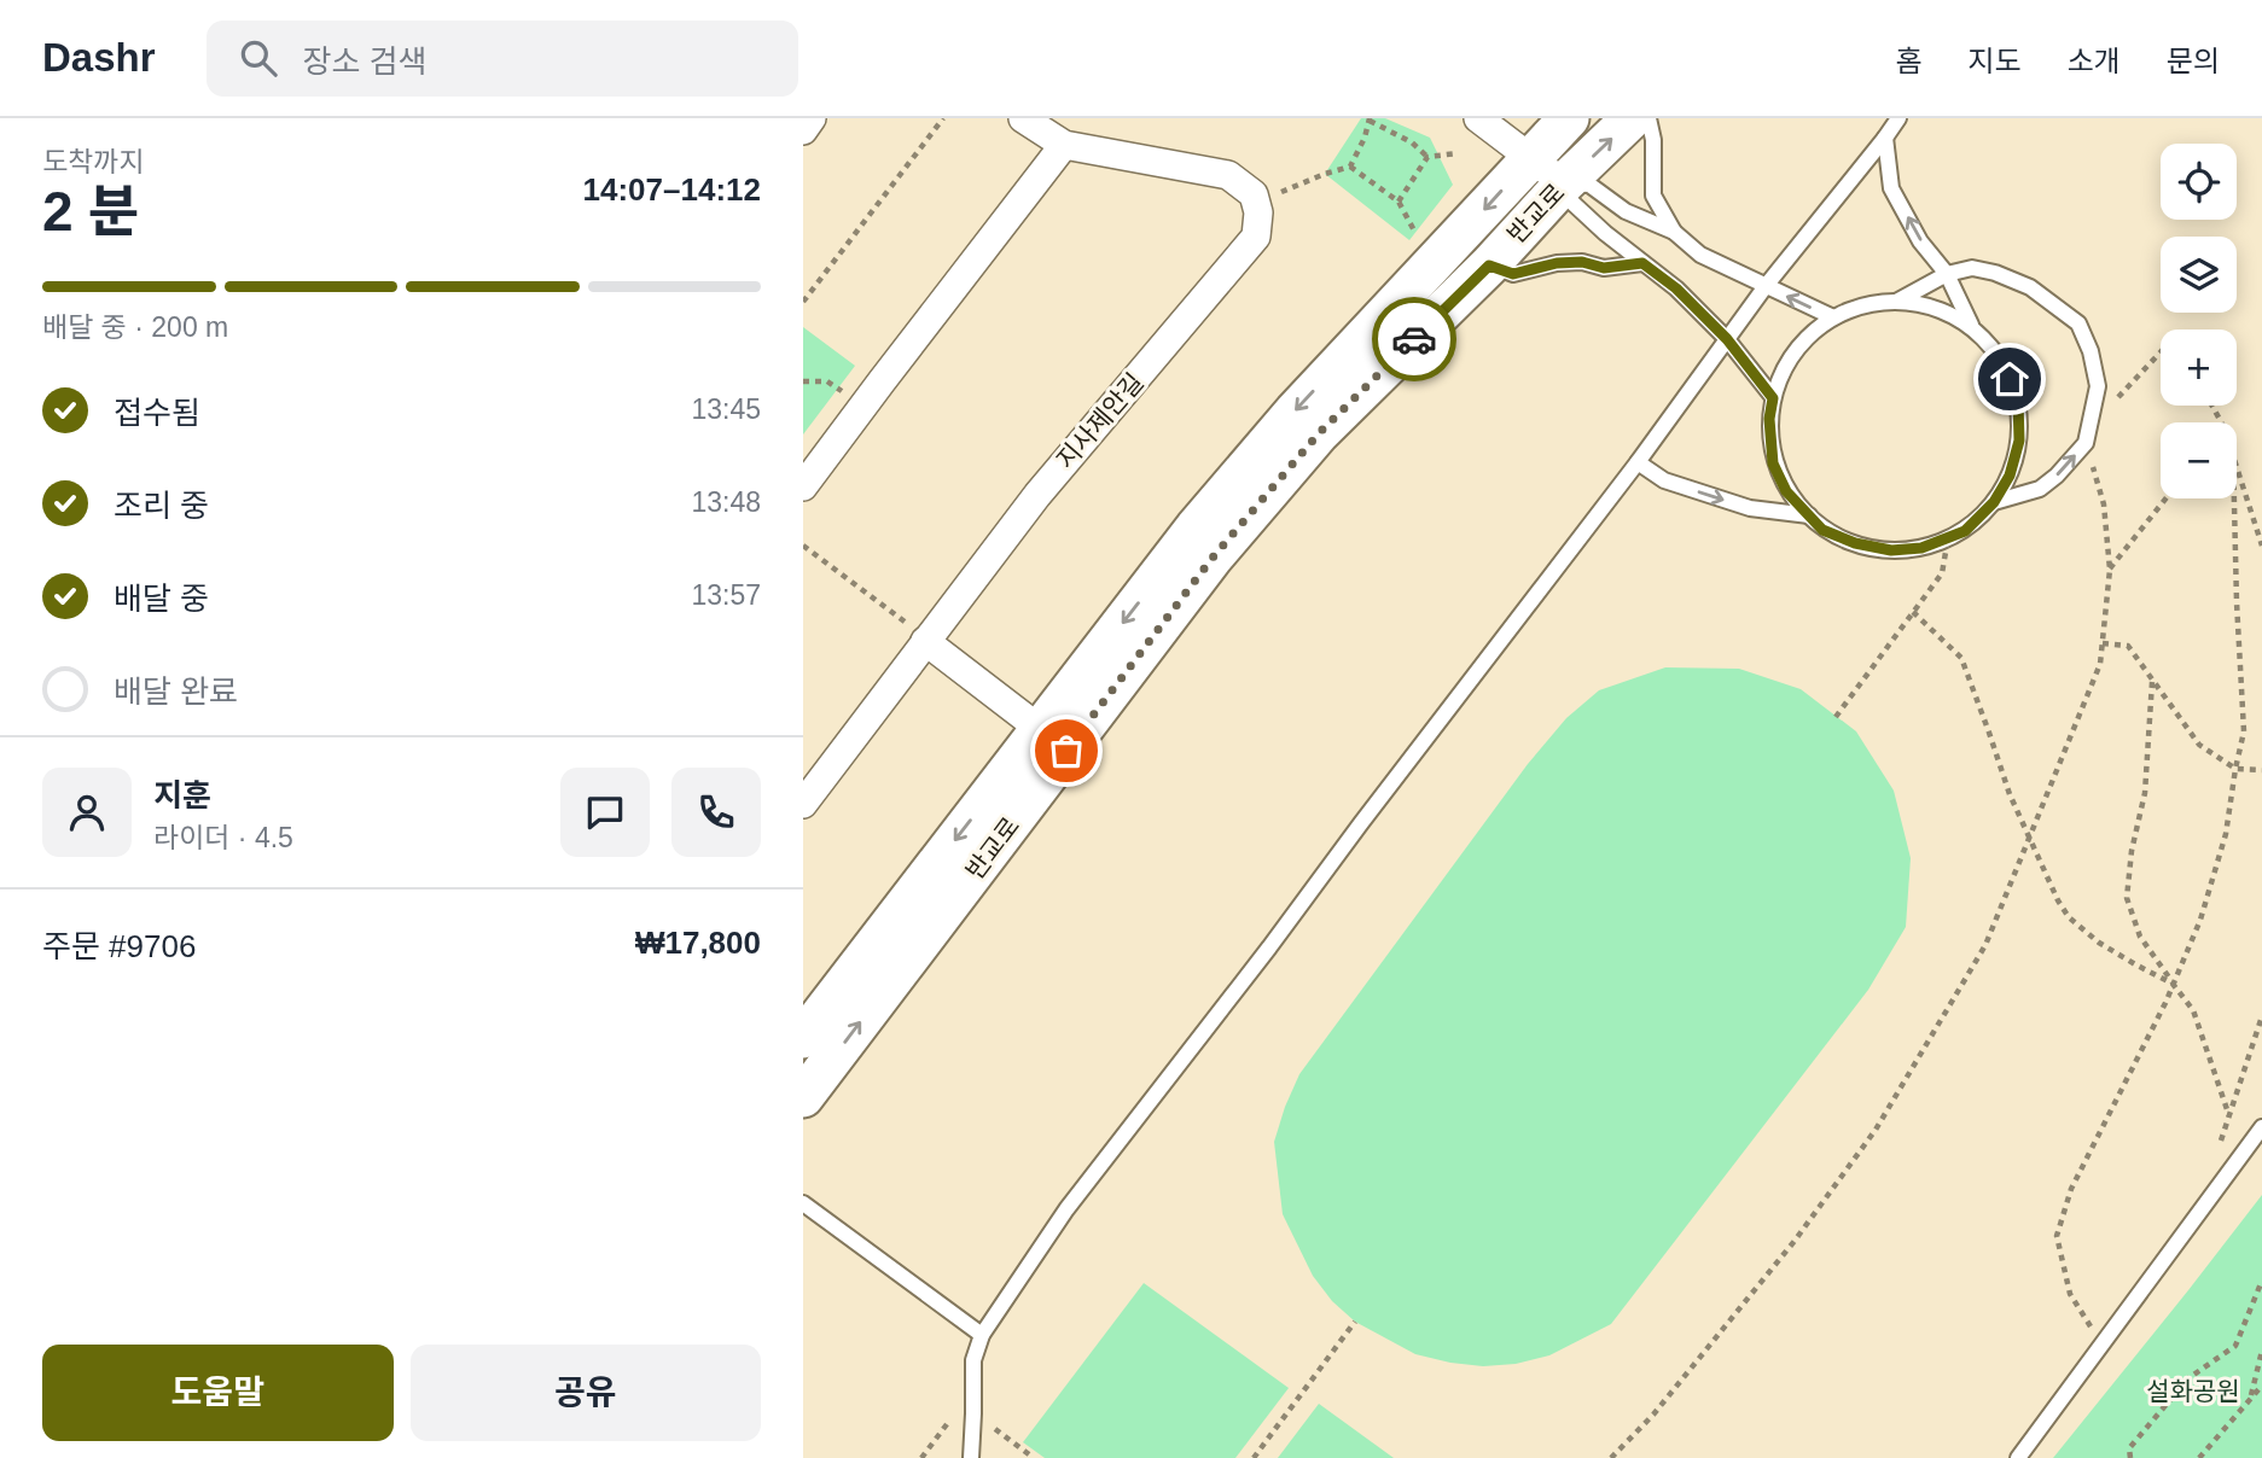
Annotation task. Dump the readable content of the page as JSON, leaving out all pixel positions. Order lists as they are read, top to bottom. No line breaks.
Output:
{"streets":{"street":["반교로","지사제안길"]},"parks":["설화공원"],"page":{"header":"Dashr","search":"장소 검색","nav":["홈","지도","소개","문의"],"heading":["2 분","도착까지","14:07–14:12"],"panel":["지훈","라이더 · 4.5","주문 #9706","₩17,800"],"map_buttons":["+","−"],"bar":"배달 중 · 200 m","list":[["접수됨","13:45"],["조리 중","13:48"],["배달 중","13:57"],"배달 완료"],"buttons":["도움말","공유"]}}
